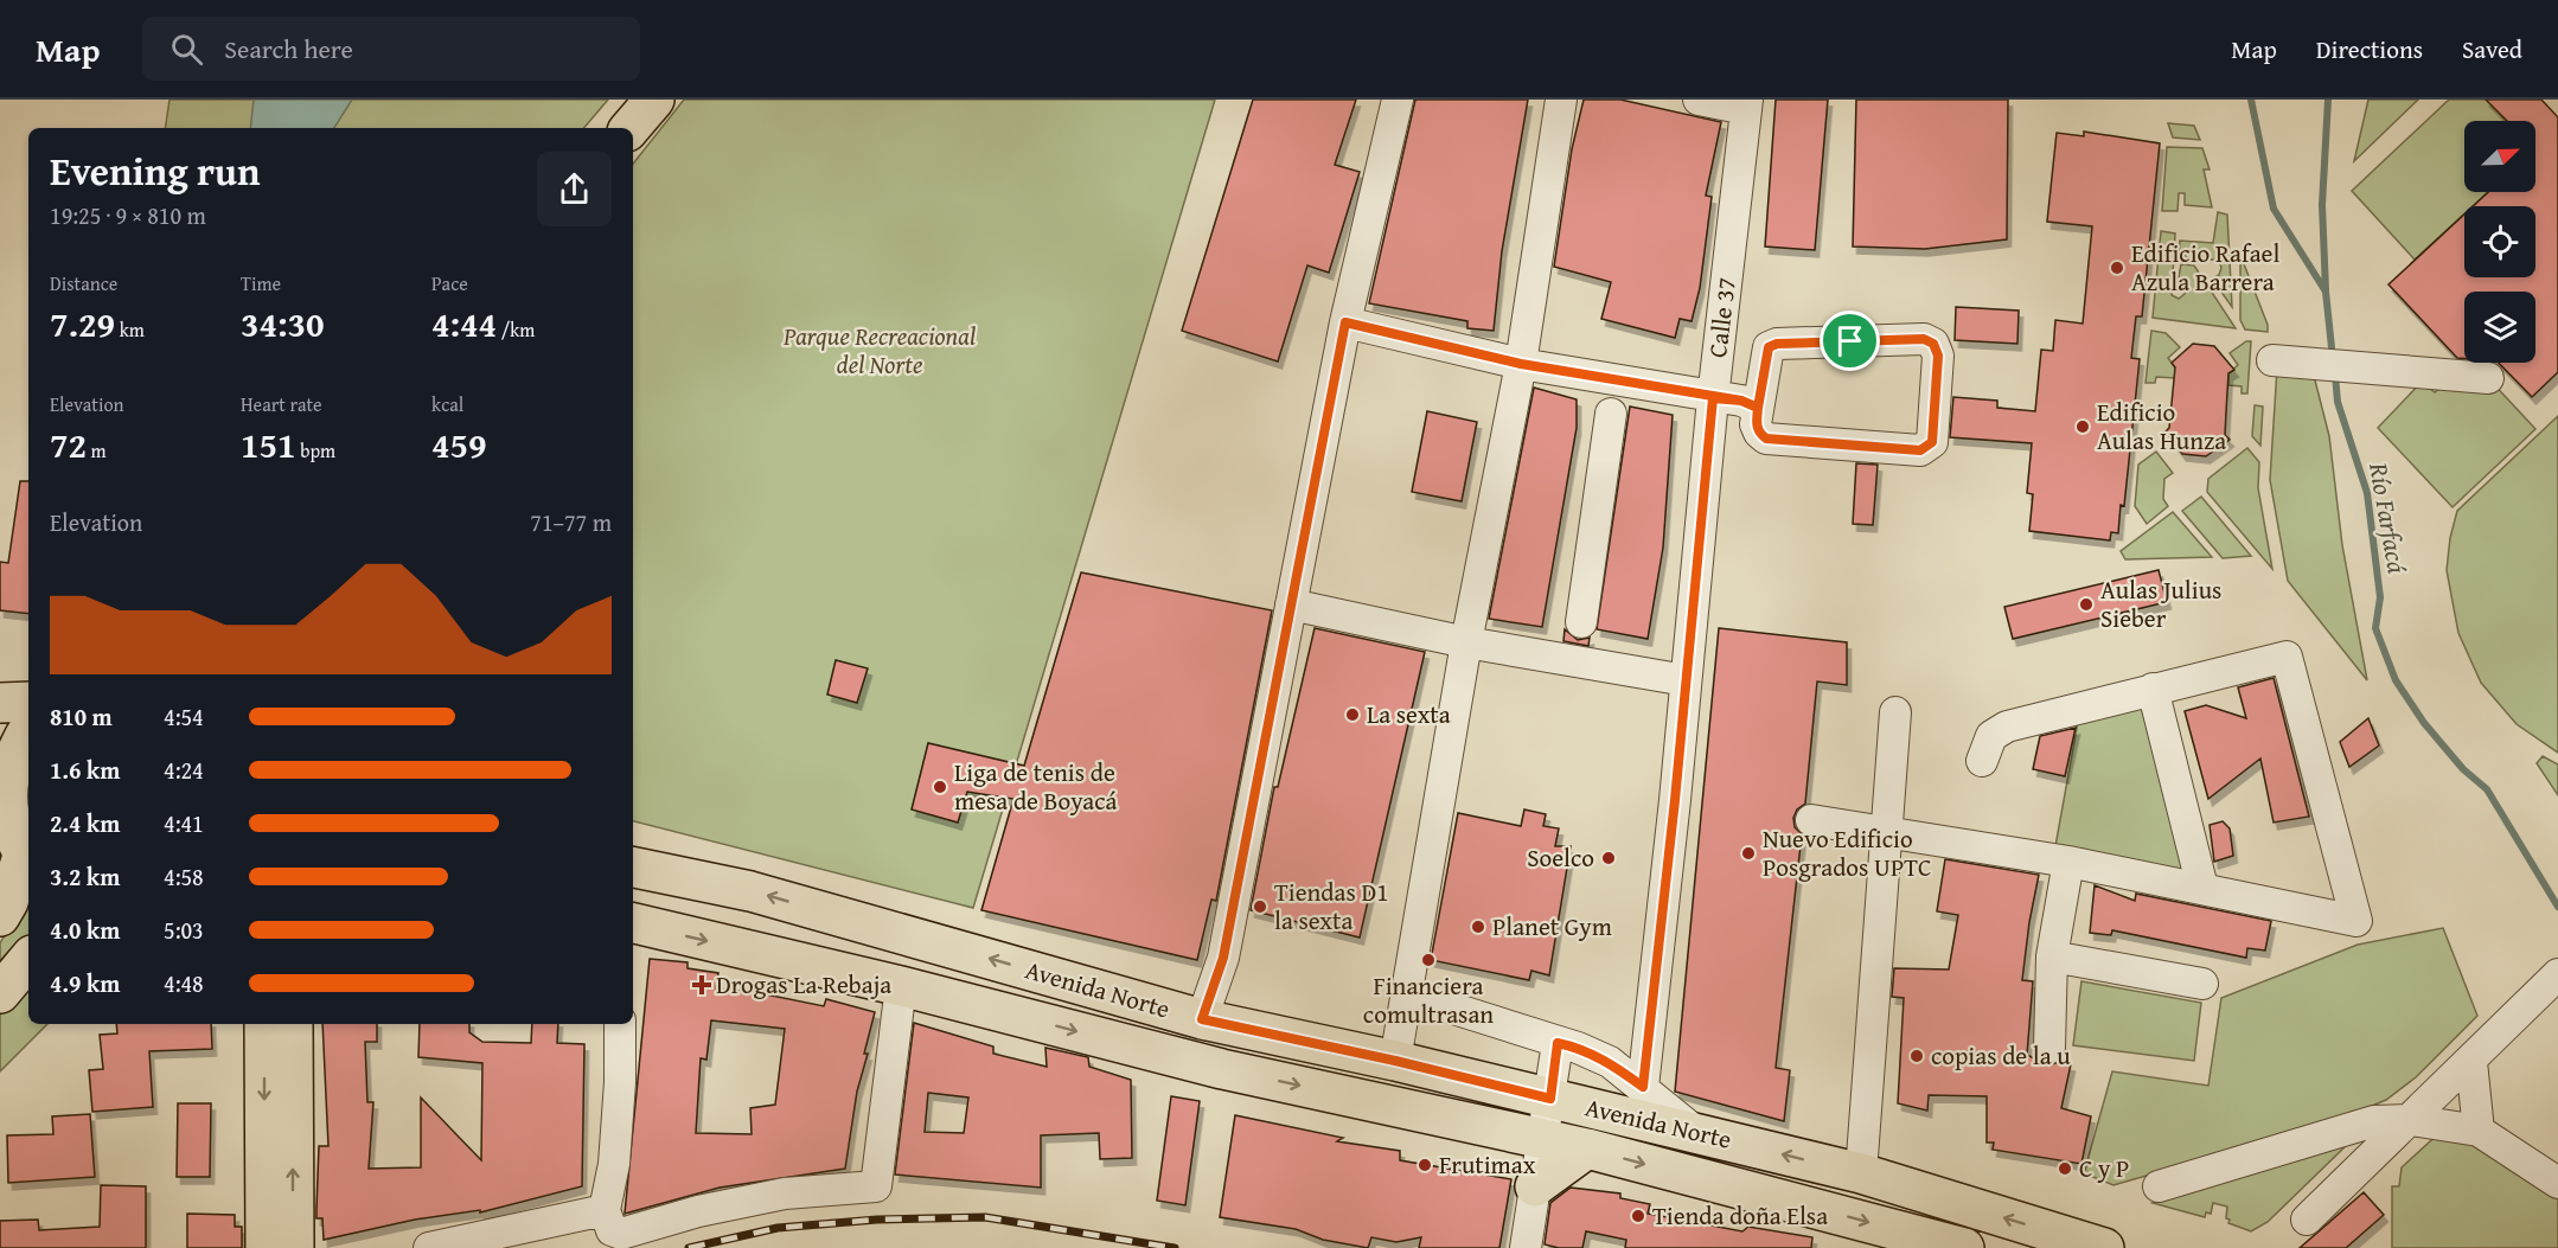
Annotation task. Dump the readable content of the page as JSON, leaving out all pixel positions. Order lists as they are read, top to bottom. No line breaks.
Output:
{"streets":{"main road":["Avenida Norte"],"street":["Calle 37"]},"water":["Río Farfacá"],"parks":["Parque Recreacional del Norte"],"places":{"other":["Edificio Rafael Azula Barrera","Edificio Aulas Hunza","Aulas Julius Sieber","La sexta","Liga de tenis de mesa de Boyacá","Nuevo Edificio Posgrados UPTC","Soelco","Tiendas D1 la sexta","Planet Gym","Financiera comultrasan","copias de la u","Frutimax","C y P","Tienda doña Elsa"],"health":["Drogas La Rebaja"]},"north":"top right","page":{"header":"Map","search":"Search here","nav":["Map","Directions","Saved"],"heading":["Evening run","19:25 · 9 × 810 m"],"stats":[["Distance","7.29 km"],["Time","34:30"],["Pace","4:44 /km"],["Elevation","72 m"],["Heart rate","151 bpm"],["kcal","459"]],"chart":["Elevation","71–77 m"],"list":[{"name":"810 m","note":"4:54"},{"name":"1.6 km","note":"4:24"},{"name":"2.4 km","note":"4:41"},{"name":"3.2 km","note":"4:58"},{"name":"4.0 km","note":"5:03"},{"name":"4.9 km","note":"4:48"}]}}
